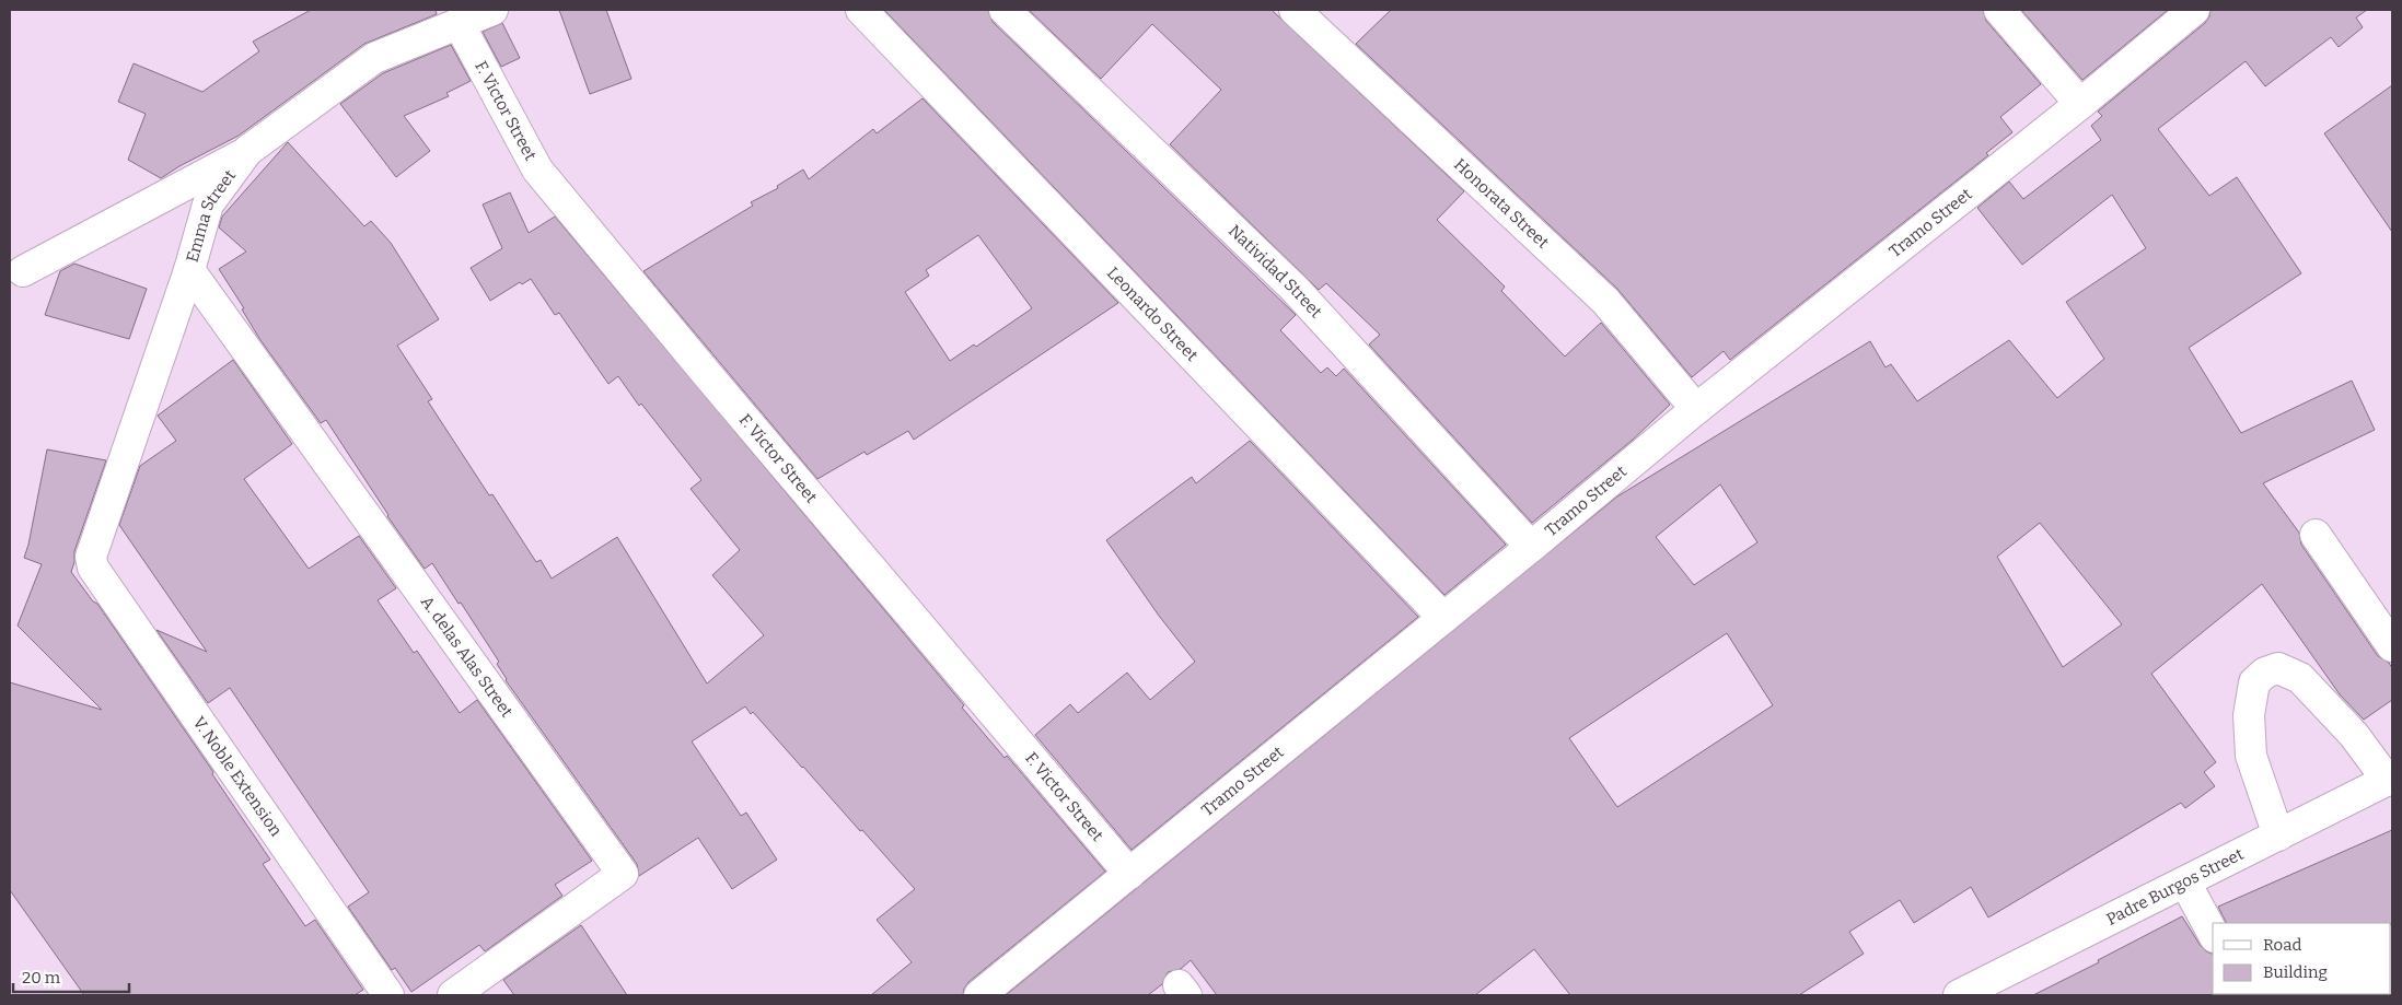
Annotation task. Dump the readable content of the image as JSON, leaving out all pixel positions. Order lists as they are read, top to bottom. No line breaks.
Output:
{"streets":{"street":["F. Victor Street","Honorata Street","Emma Street","Tramo Street","Natividad Street","Leonardo Street","A. delas Alas Street","V. Noble Extension","Padre Burgos Street"]},"crossings":[["F. Victor Street","Emma Street"],["F. Victor Street","Tramo Street"],["Honorata Street","Tramo Street"],["Emma Street","A. delas Alas Street"],["Emma Street","V. Noble Extension"],["Tramo Street","Natividad Street"],["Tramo Street","Leonardo Street"]],"legend":["Road","Building"],"scale_bar":"20 m"}
